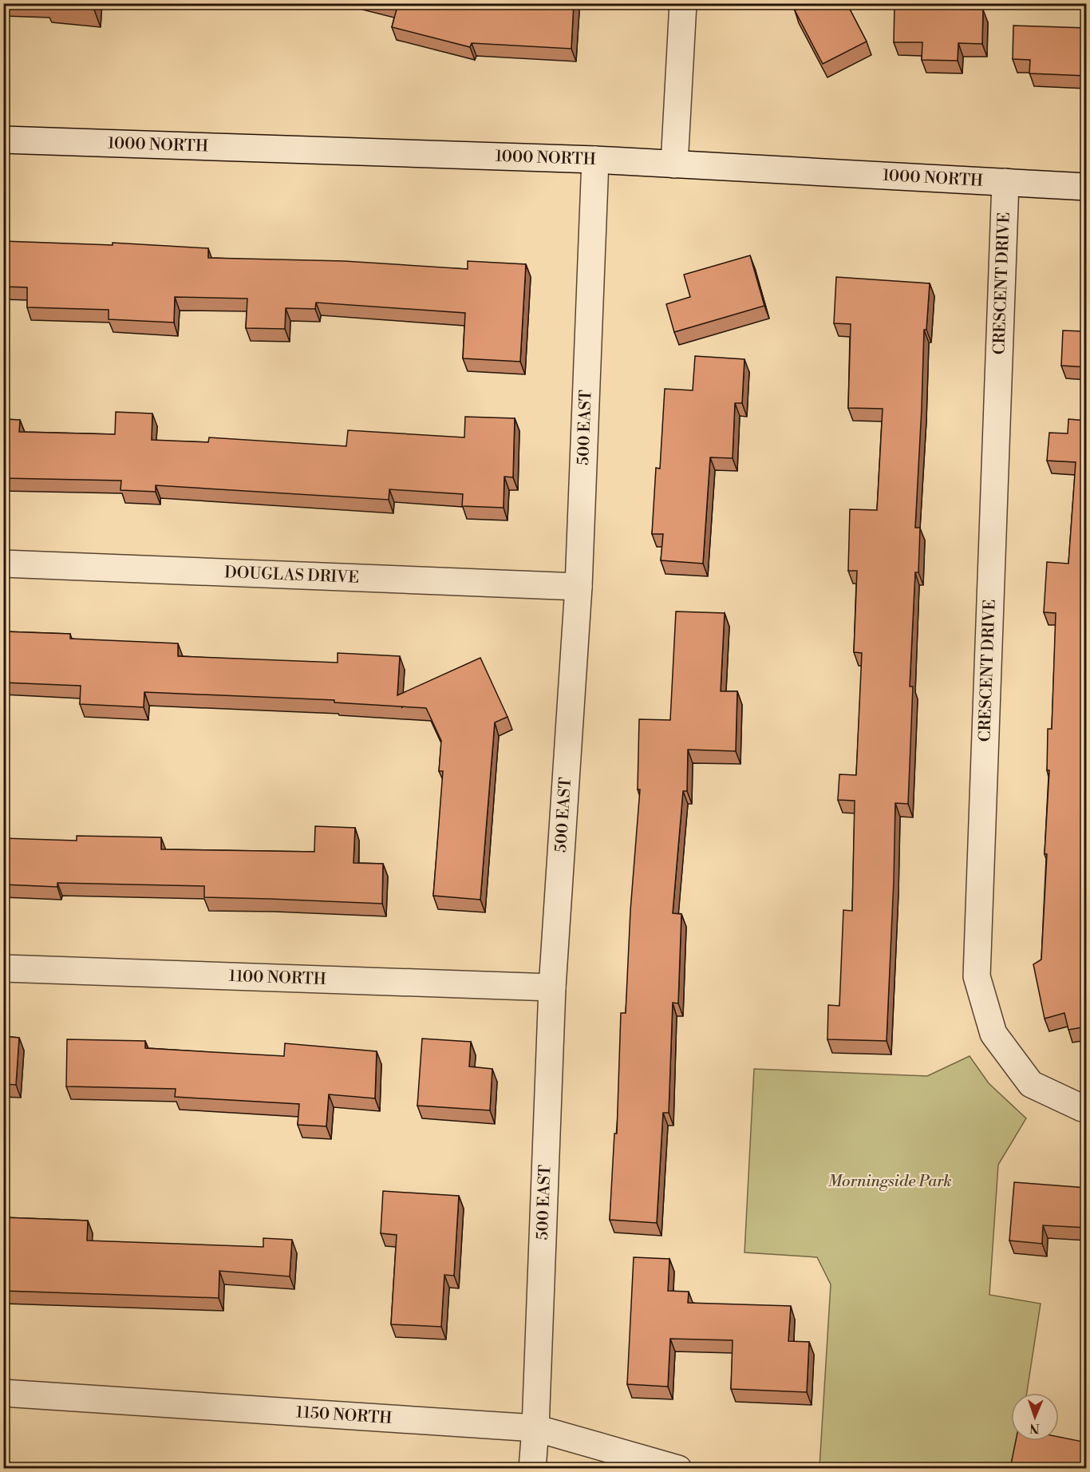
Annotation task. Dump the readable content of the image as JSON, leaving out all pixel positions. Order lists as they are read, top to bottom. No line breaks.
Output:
{"streets":{"street":["1000 NORTH","CRESCENT DRIVE","500 EAST","DOUGLAS DRIVE","1100 NORTH","1150 NORTH"]},"crossings":[["1000 NORTH","CRESCENT DRIVE"],["1000 NORTH","500 EAST"],["500 EAST","DOUGLAS DRIVE"],["500 EAST","1100 NORTH"],["500 EAST","1150 NORTH"]],"parks":["Morningside Park"],"north":"bottom"}
